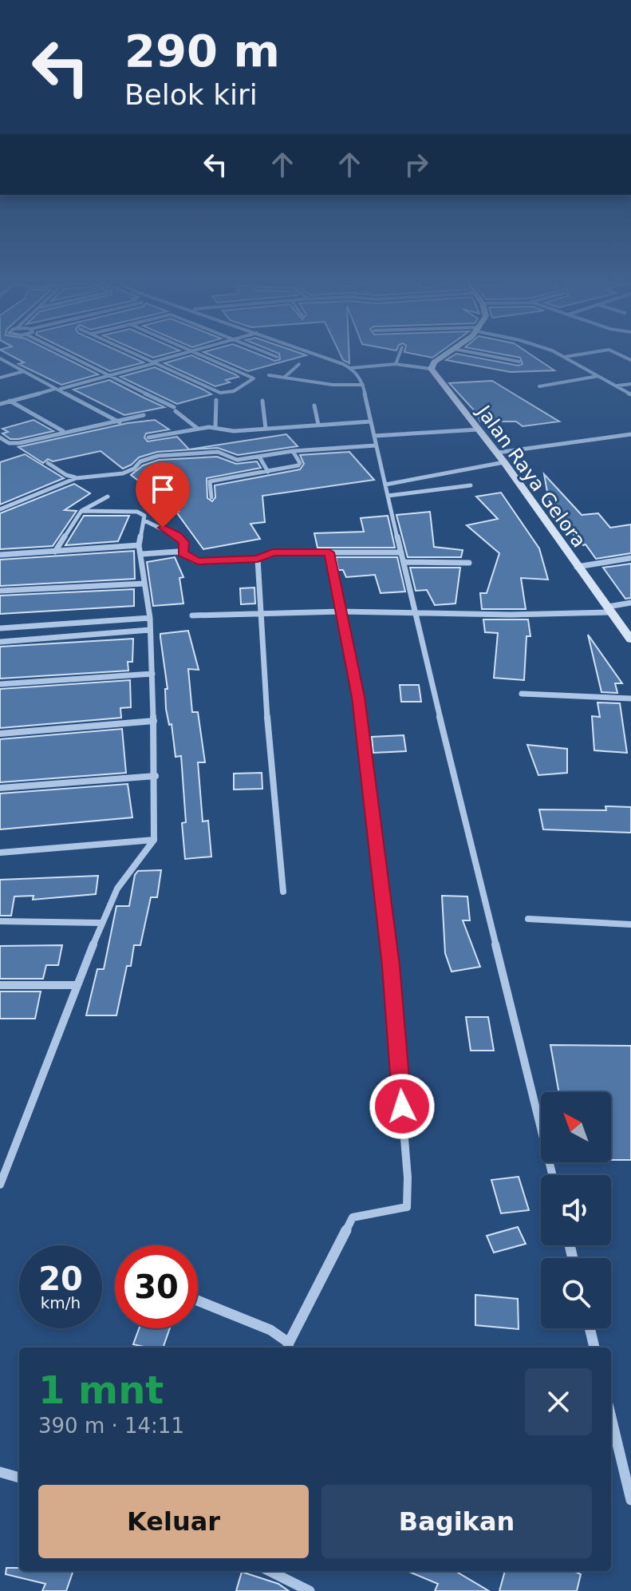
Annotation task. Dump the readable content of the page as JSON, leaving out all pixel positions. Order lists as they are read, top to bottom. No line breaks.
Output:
{"streets":{"street":["Jalan Raya Gelora"]},"north":"top left","page":{"turn":["290 m","Belok kiri"],"speed":"20 km/h","limit":"30","heading":["1 mnt","390 m · 14:11"],"buttons":["Keluar","Bagikan"]}}
